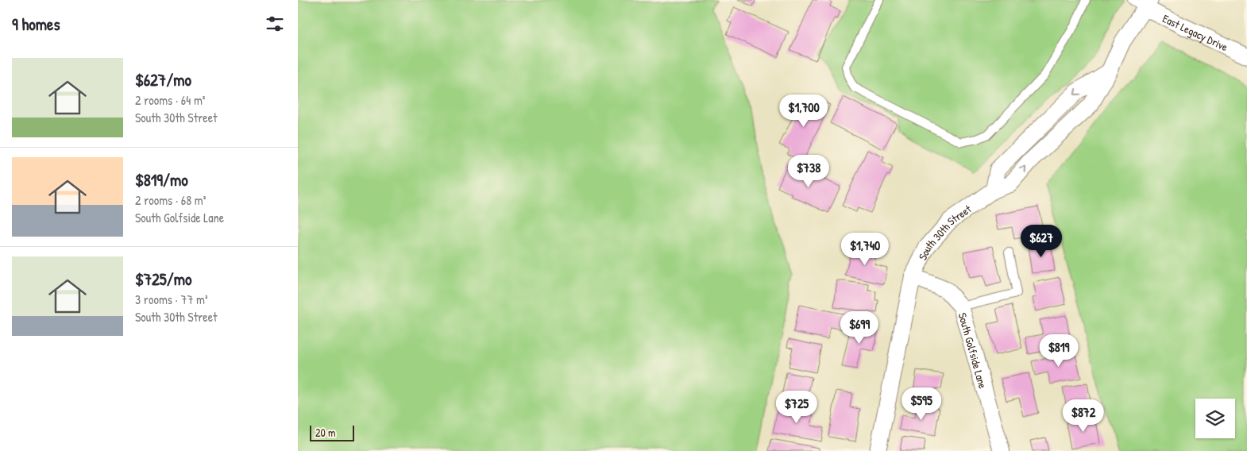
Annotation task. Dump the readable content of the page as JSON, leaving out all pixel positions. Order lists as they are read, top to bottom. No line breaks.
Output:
{"streets":{"street":["East Legacy Drive","South 30th Street","South Golfside Lane"]},"crossings":[["East Legacy Drive","South 30th Street"],["South 30th Street","South Golfside Lane"]],"scale_bar":"20 m","page":{"heading":"9 homes","list":[{"name":"$627/mo","note":"2 rooms · 64 m² · South 30th Street"},{"name":"$819/mo","note":"2 rooms · 68 m² · South Golfside Lane"},{"name":"$725/mo","note":"3 rooms · 77 m² · South 30th Street"}],"price":["$1,700","$738","$627","$1,740","$699","$819","$595","$725","$872"],"scale":"20 m"}}
